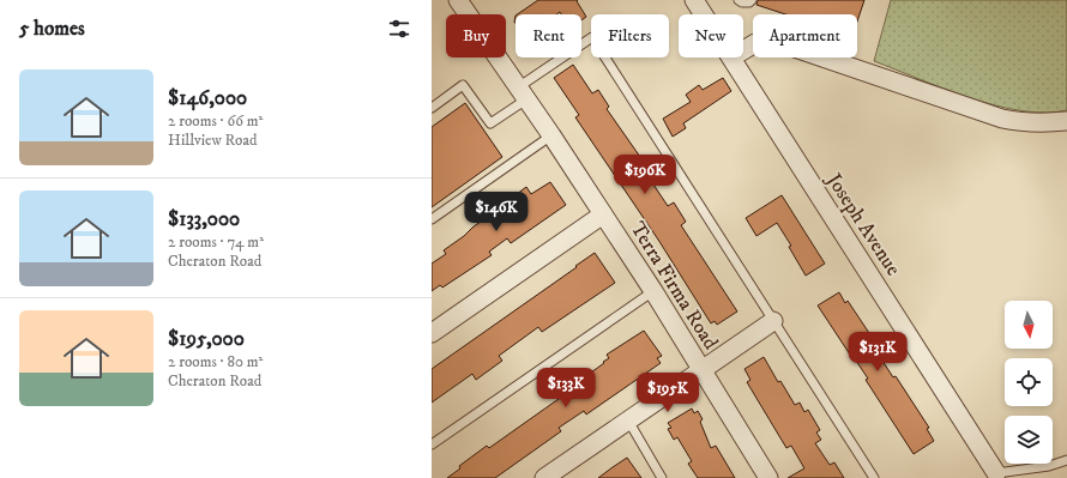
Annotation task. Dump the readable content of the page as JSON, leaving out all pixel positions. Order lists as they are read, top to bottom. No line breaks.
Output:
{"streets":{"street":["Joseph Avenue","Terra Firma Road"]},"north":"bottom","page":{"heading":"5 homes","chip":["Buy","Rent","Filters","New","Apartment"],"list":[{"name":"$146,000","note":"2 rooms · 66 m² · Hillview Road"},{"name":"$133,000","note":"2 rooms · 74 m² · Cheraton Road"},{"name":"$195,000","note":"2 rooms · 80 m² · Cheraton Road"}],"price":["$196K","$146K","$131K","$133K","$195K"]}}
